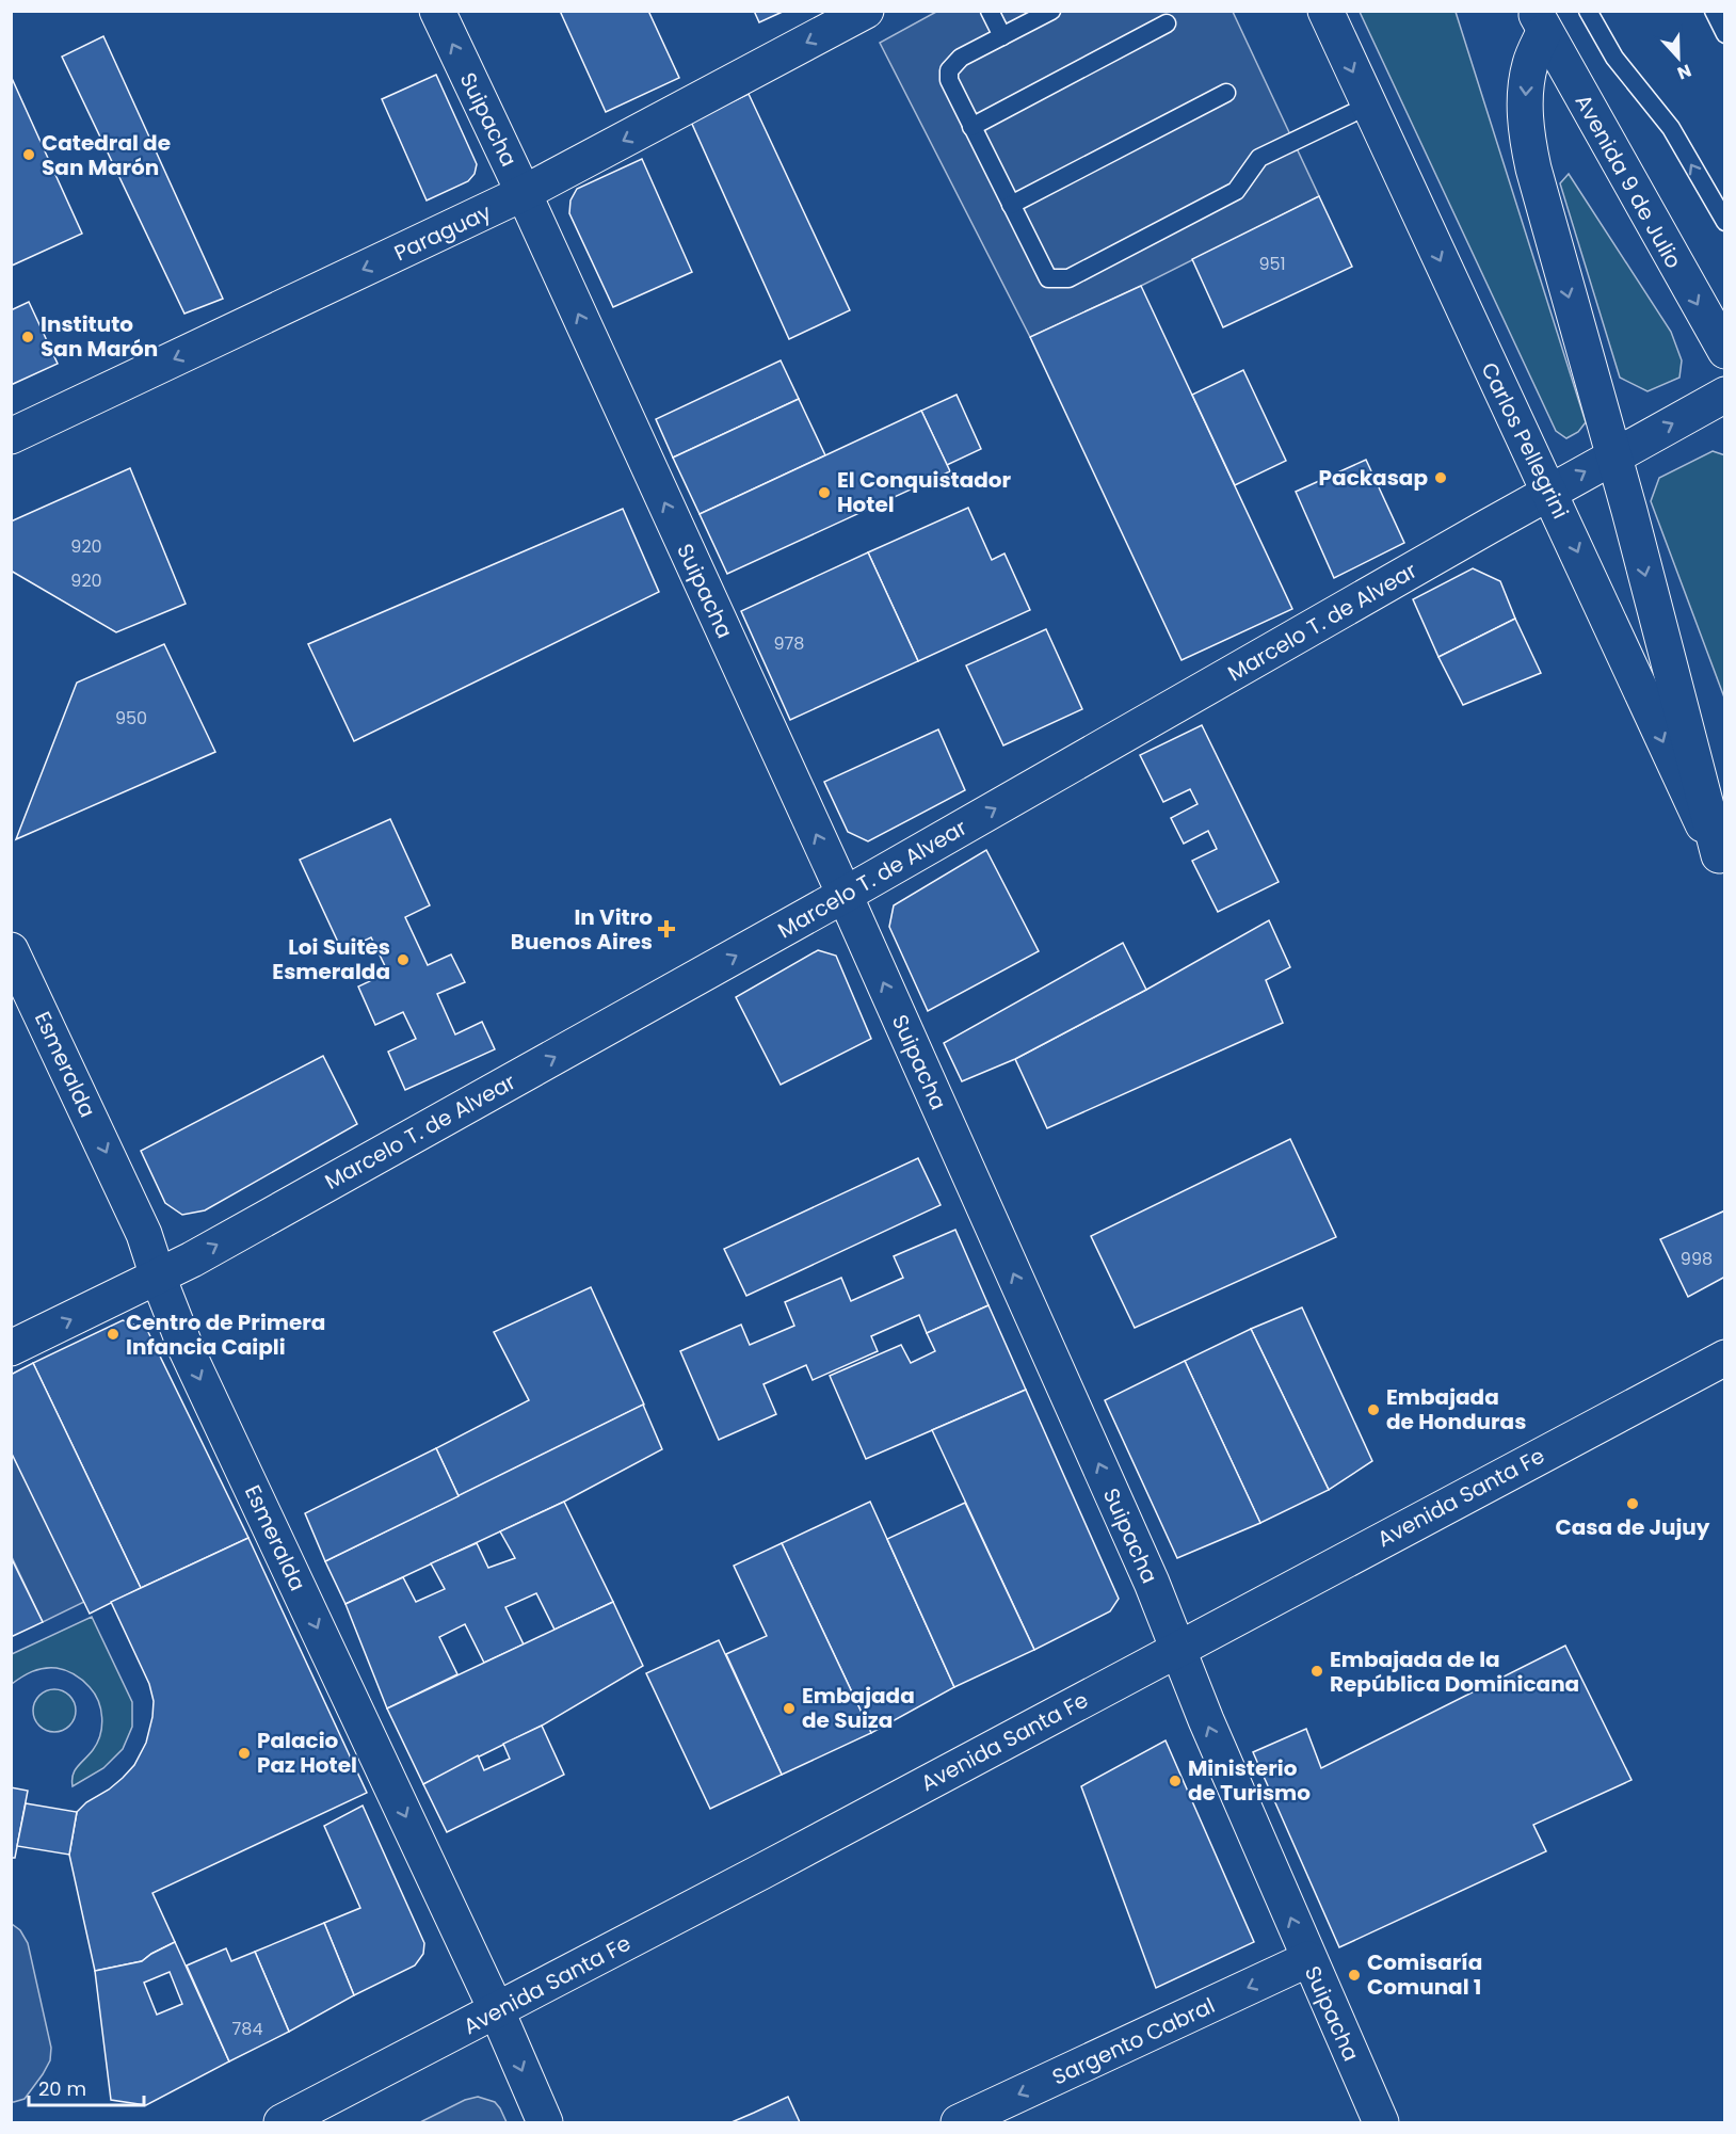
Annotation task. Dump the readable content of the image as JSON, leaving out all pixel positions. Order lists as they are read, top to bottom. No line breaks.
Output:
{"streets":{"main road":["Suipacha","Avenida 9 de Julio","Paraguay","Carlos Pellegrini","Marcelo T. de Alvear","Esmeralda","Avenida Santa Fe","Sargento Cabral"]},"crossings":[["Suipacha","Paraguay"],["Suipacha","Marcelo T. de Alvear"],["Suipacha","Avenida Santa Fe"],["Suipacha","Sargento Cabral"],["Carlos Pellegrini","Marcelo T. de Alvear"],["Marcelo T. de Alvear","Esmeralda"],["Esmeralda","Avenida Santa Fe"]],"one_way":["Suipacha","Paraguay","Marcelo T. de Alvear","Esmeralda","Sargento Cabral"],"places":{"other":["Catedral de San Marón","Instituto San Marón","Packasap","El Conquistador Hotel","Loi Suites Esmeralda","Centro de Primera Infancia Caipli","Embajada de Honduras","Casa de Jujuy","Embajada de la República Dominicana","Embajada de Suiza","Palacio Paz Hotel","Ministerio de Turismo","Comisaría Comunal 1"],"health":["In Vitro Buenos Aires"]},"house_numbers":["951","920","920","978","950","998","784"],"scale_bar":"20 m","north":"bottom"}
